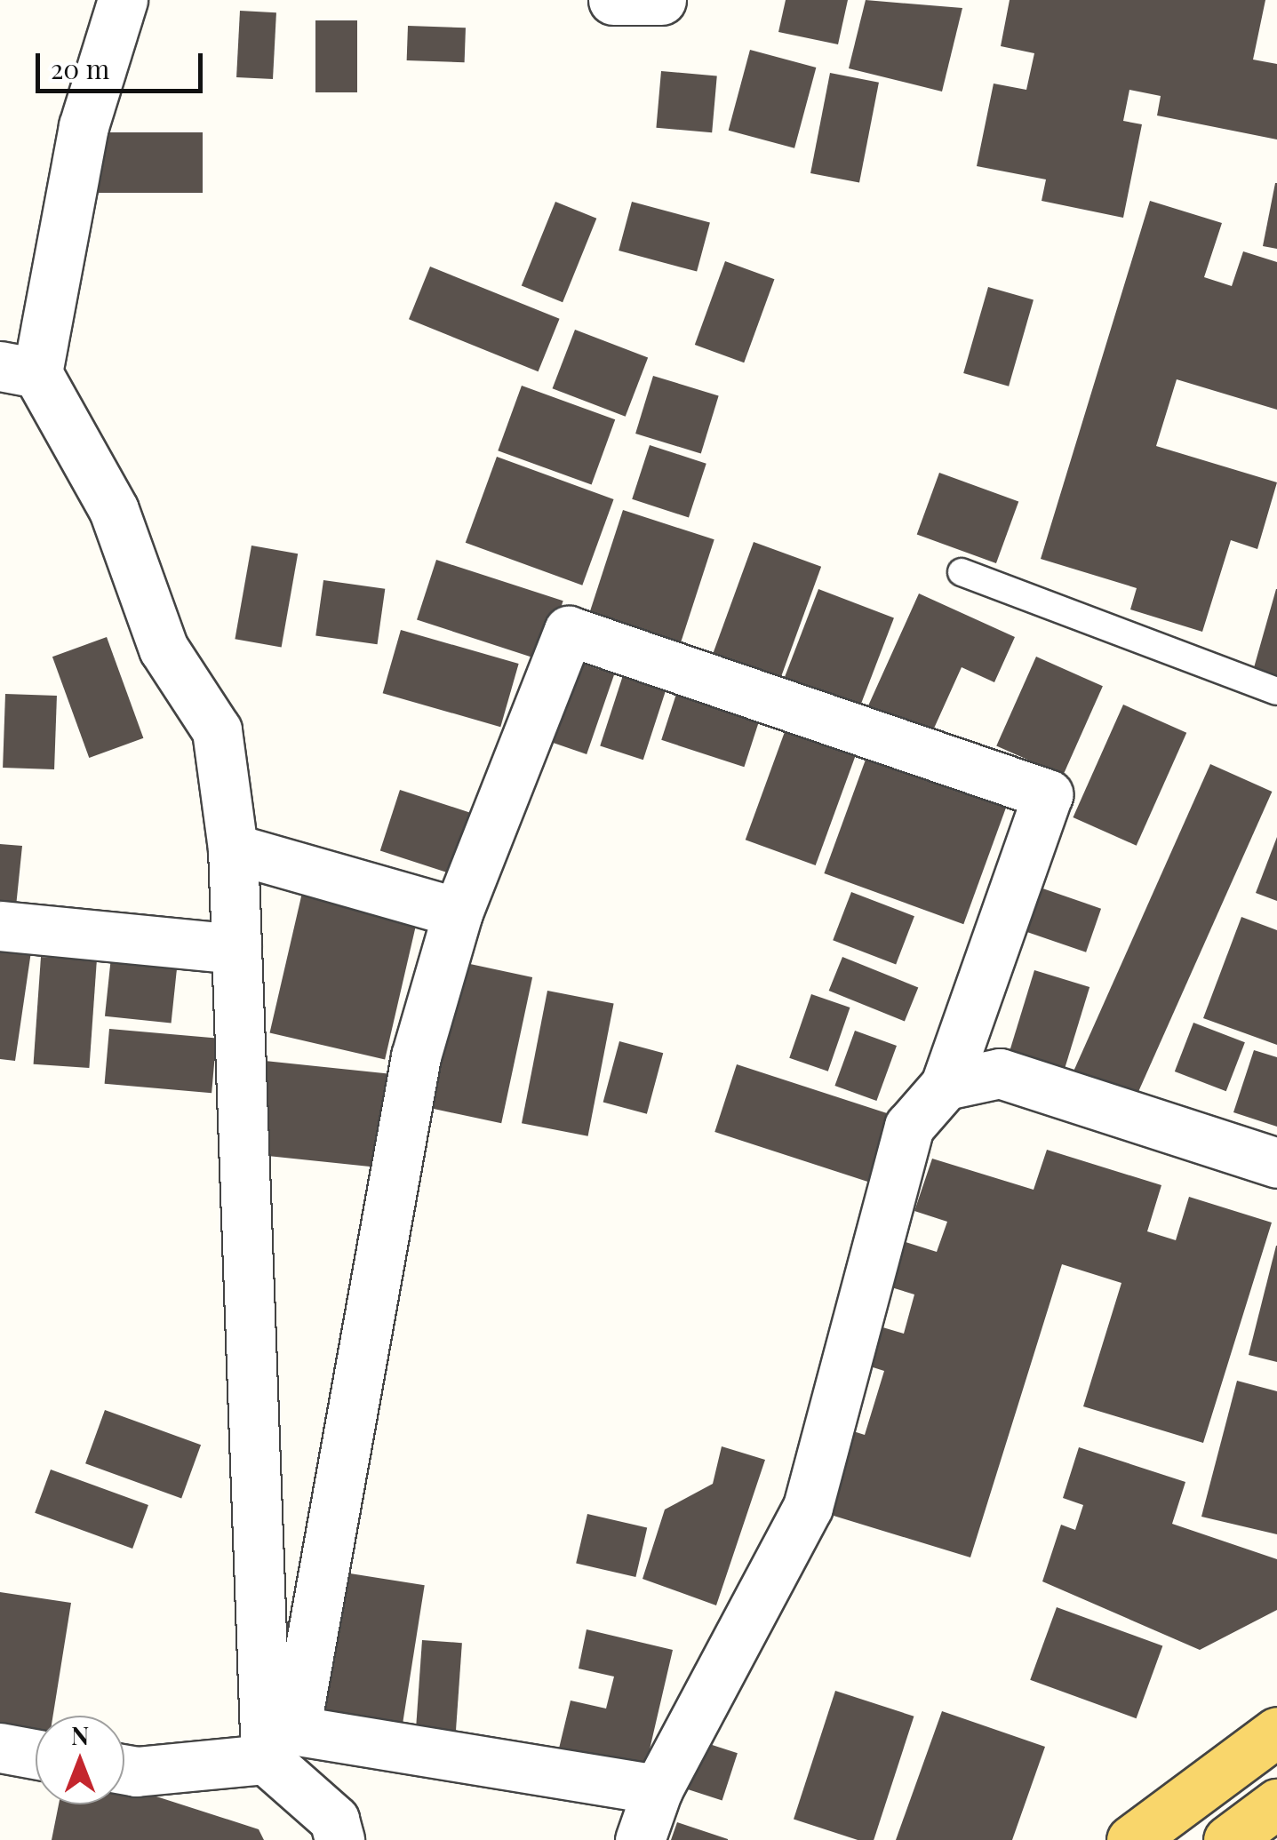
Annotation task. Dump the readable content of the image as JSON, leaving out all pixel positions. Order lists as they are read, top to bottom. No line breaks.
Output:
{"scale_bar":"20 m","north":"top"}
